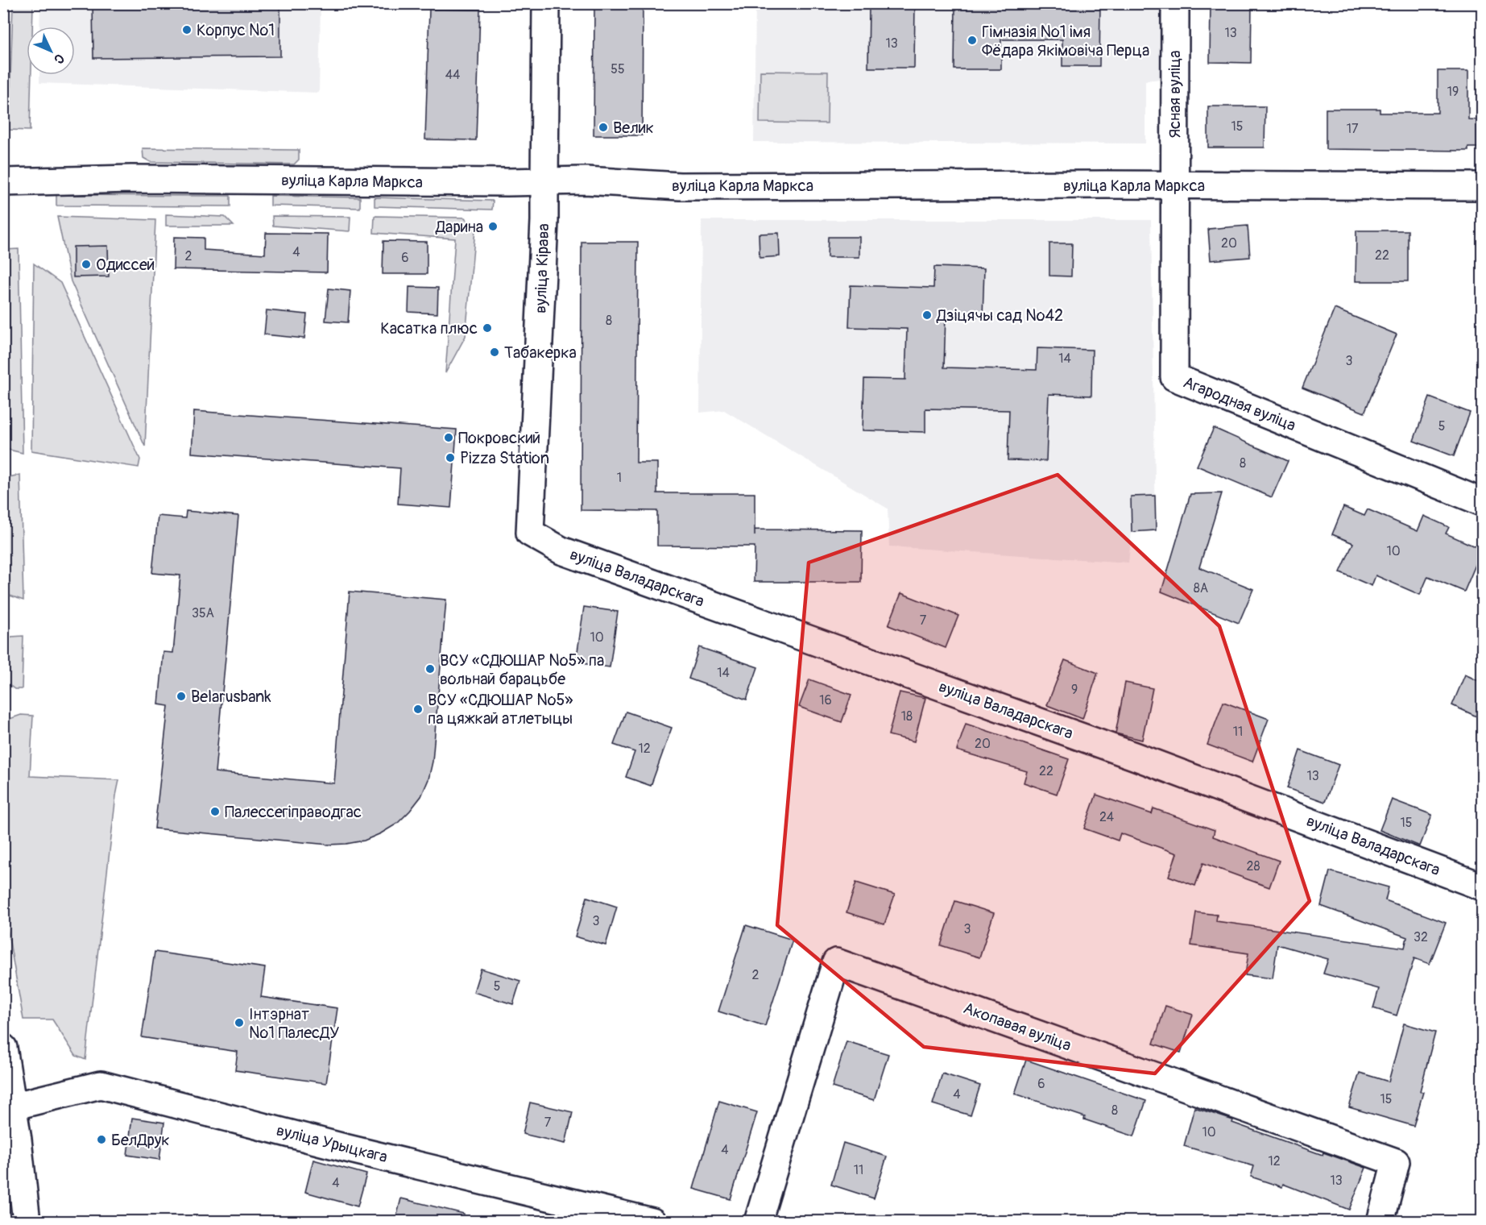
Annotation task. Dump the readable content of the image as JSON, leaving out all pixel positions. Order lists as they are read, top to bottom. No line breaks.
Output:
{"streets":{"street":["Ясная вуліца","вуліца Карла Маркса","вуліца Кірава","Агародная вуліца","вуліца Валадарскага","Акопавая вуліца","вуліца Урыцкага"]},"crossings":[["Ясная вуліца","вуліца Карла Маркса"],["Ясная вуліца","Агародная вуліца"],["вуліца Карла Маркса","вуліца Кірава"],["вуліца Карла Маркса","Агародная вуліца"],["вуліца Кірава","вуліца Валадарскага"]],"places":["Корпус №1","Гімназія №1 імя Фёдара Якімовіча Перца","Велик","Дарина","Одиссей","Дзіцячы сад №42","Касатка плюс","Табакерка","Покровский","Pizza Station","ВСУ «СДЮШАР №5» па вольнай барацьбе","Belarusbank","ВСУ «СДЮШАР №5» па цяжкай атлетыцы","Палессегіправодгас","Інтэрнат №1 ПалесДУ","БелДрук"],"house_numbers":["13","13","55","44","19","15","17","20","4","22","2","6","8","14","3","5","8","1","10","8А","35А","7","10","14","9","16","18","11","20","12","22","13","24","15","28","3","3","32","2","5","6","4","15","8","7","10","4","12","11","13","4"],"north":"bottom right"}
